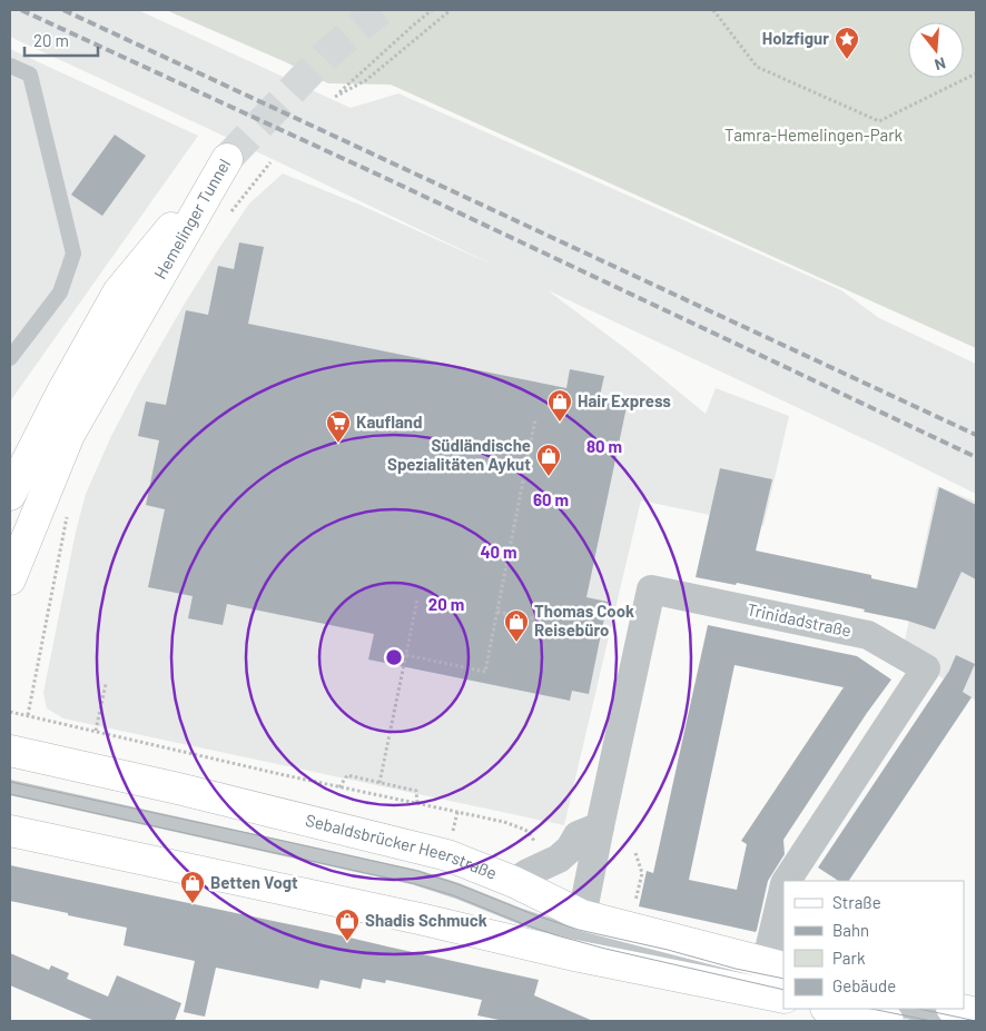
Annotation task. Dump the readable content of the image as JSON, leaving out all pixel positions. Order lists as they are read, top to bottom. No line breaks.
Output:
{"streets":{"main road":["Hemelinger Tunnel","Sebaldsbrücker Heerstraße"],"street":["Trinidadstraße"]},"crossings":[["Trinidadstraße","Sebaldsbrücker Heerstraße"]],"parks":["Tamra-Hemelingen-Park"],"places":{"place":["Holzfigur"],"shop":["Hair Express","Südländische Spezialitäten Aykut","Thomas Cook Reisebüro","Betten Vogt","Shadis Schmuck"],"supermarket":["Kaufland"]},"legend":["Straße","Bahn","Park","Gebäude"],"scale_bar":"20 m","north":"bottom","rings":["80 m","60 m","40 m","20 m"]}
